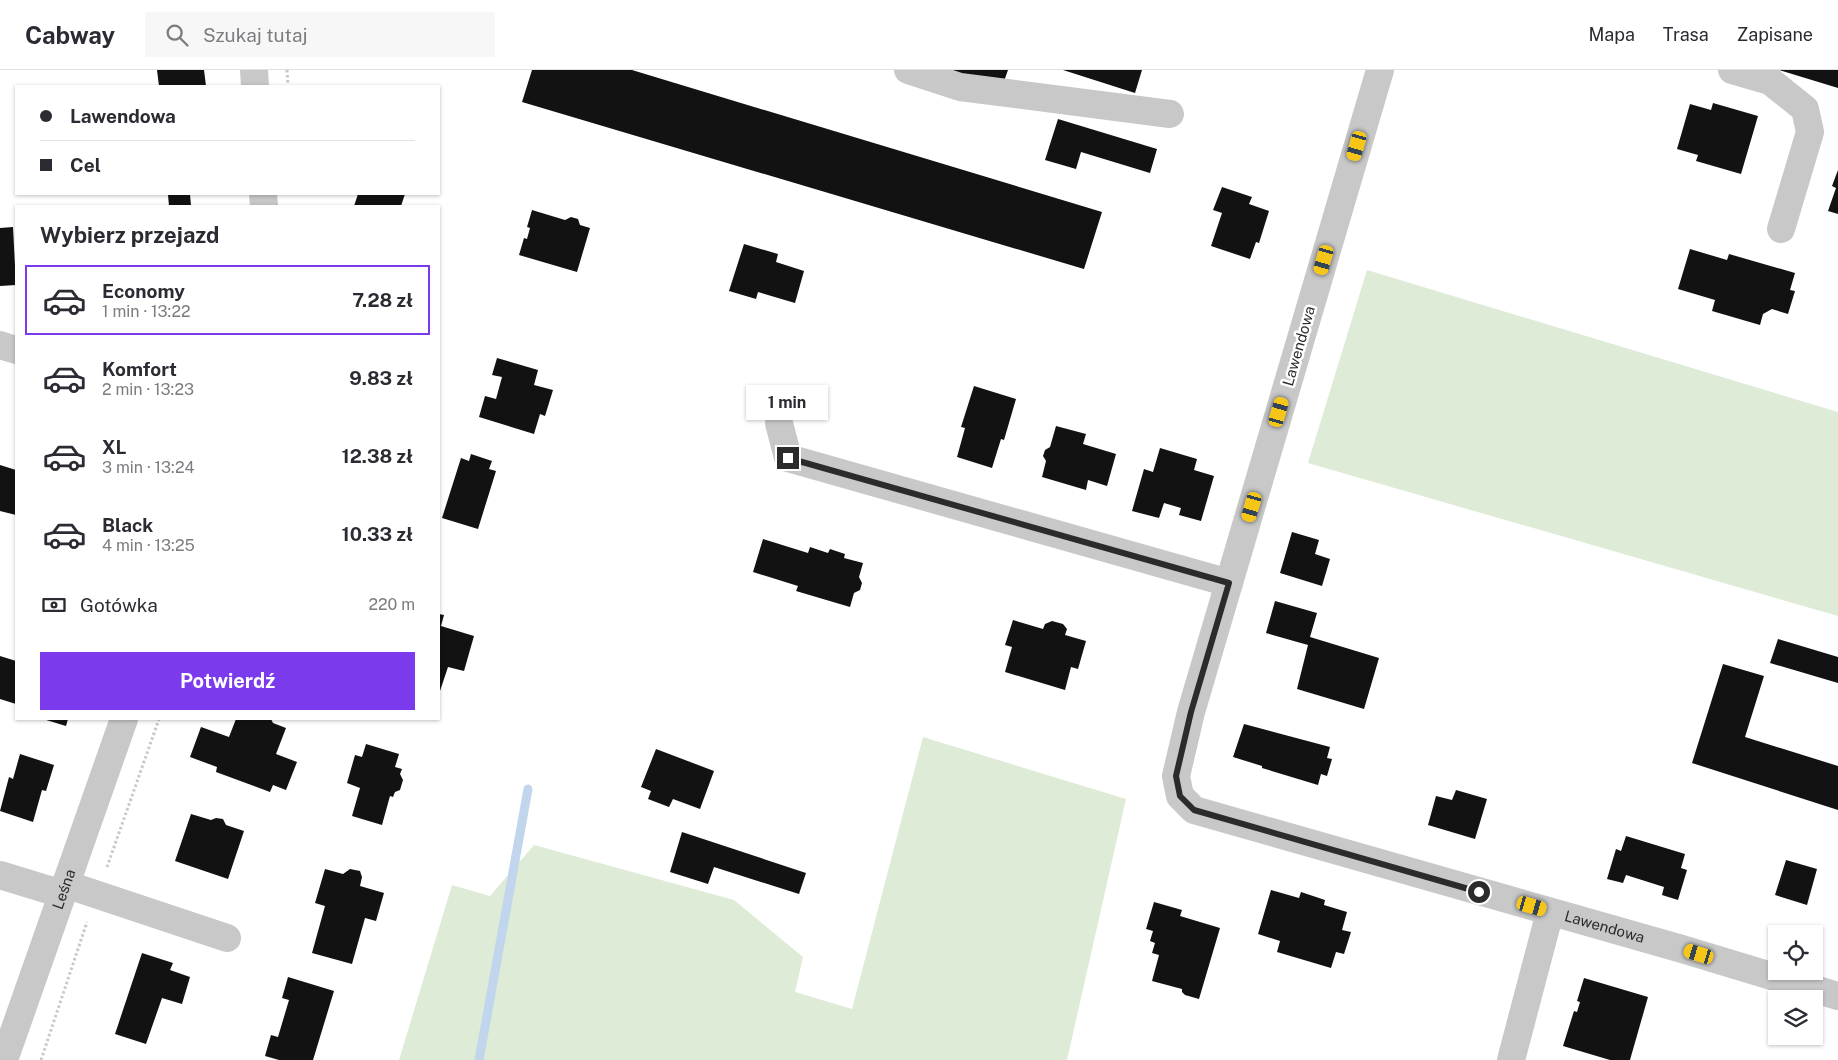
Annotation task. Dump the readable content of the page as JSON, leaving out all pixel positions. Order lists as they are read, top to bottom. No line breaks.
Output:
{"streets":{"street":["Lawendowa","Leśna"]},"page":{"header":"Cabway","search":"Szukaj tutaj","nav":["Mapa","Trasa","Zapisane"],"banner":["Lawendowa","Cel"],"heading":"Wybierz przejazd","list":[{"name":"Economy","note":"1 min · 13:22","value":"7.28 zł"},{"name":"Komfort","note":"2 min · 13:23","value":"9.83 zł"},{"name":"XL","note":"3 min · 13:24","value":"12.38 zł"},{"name":"Black","note":"4 min · 13:25","value":"10.33 zł"}],"bubble":"1 min","pay":["Gotówka","220 m"],"buttons":"Potwierdź"}}
